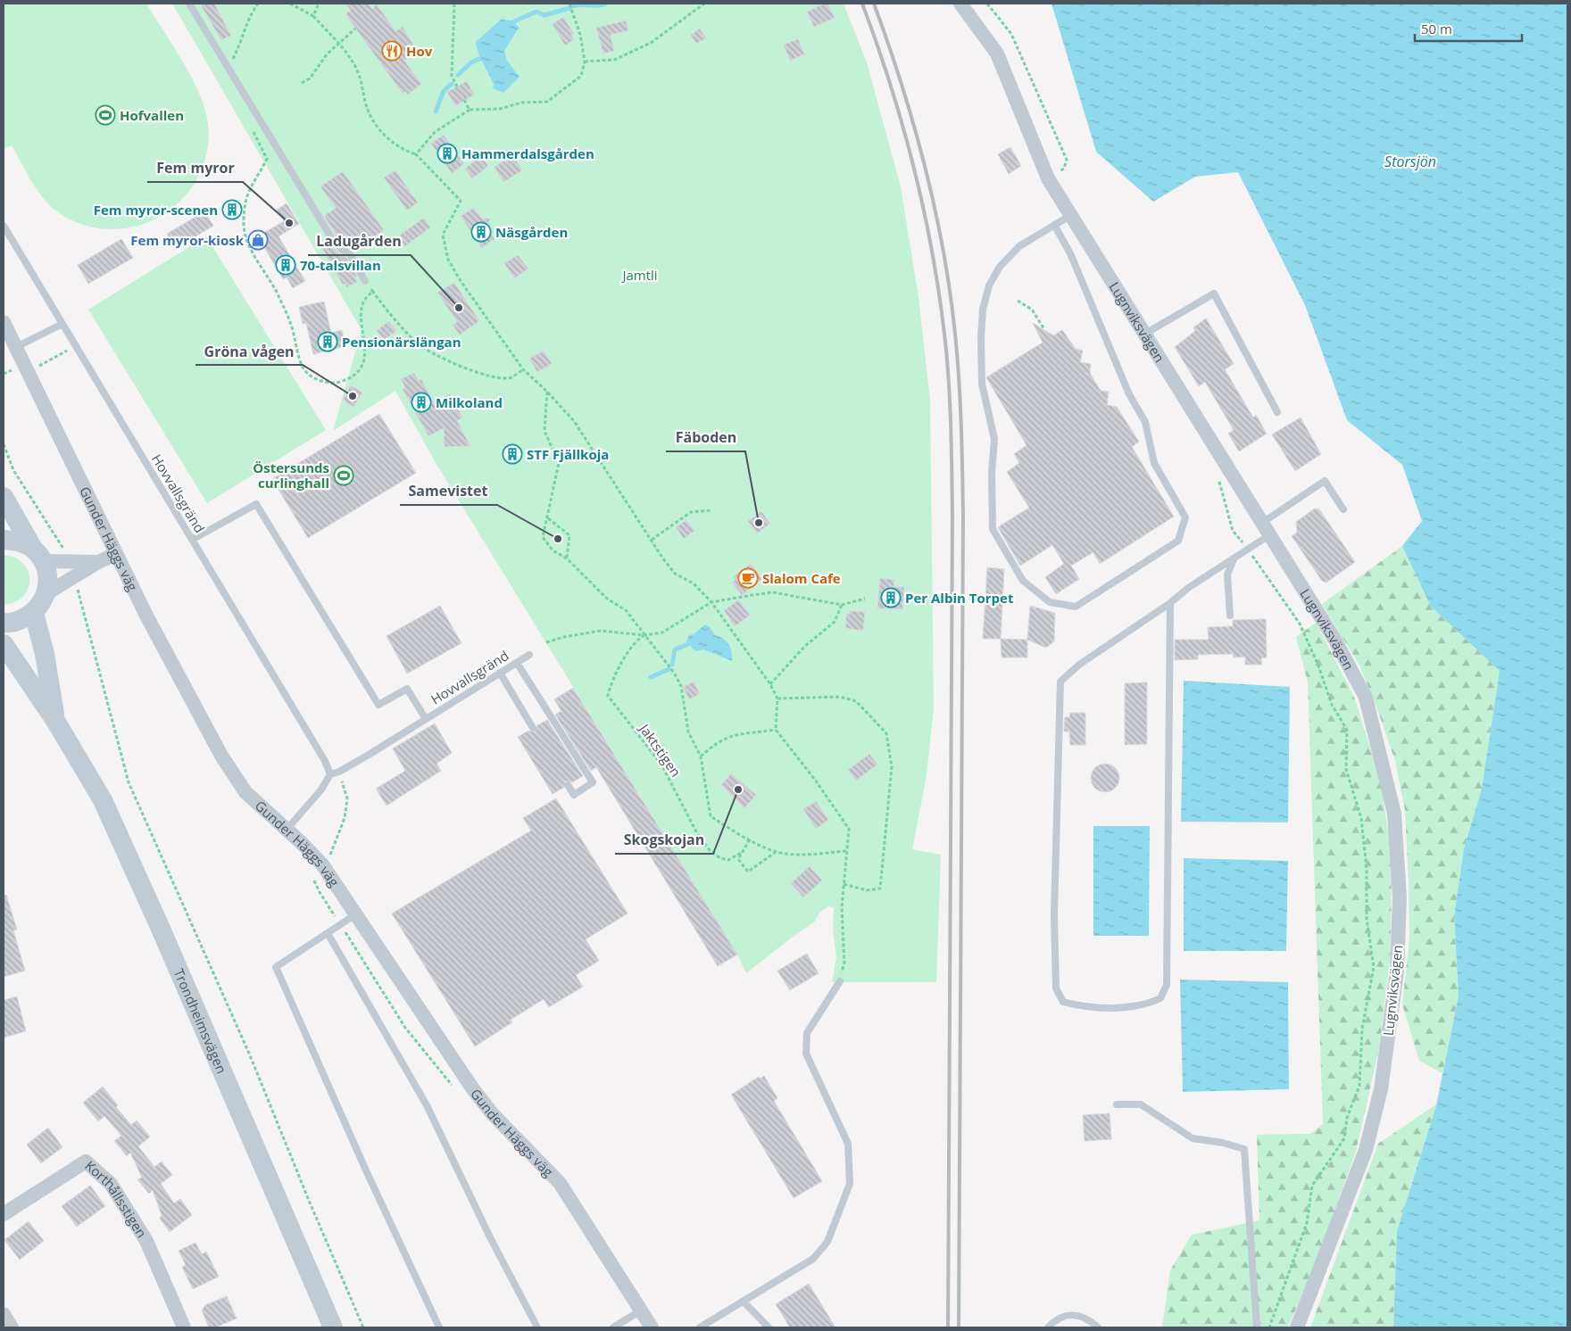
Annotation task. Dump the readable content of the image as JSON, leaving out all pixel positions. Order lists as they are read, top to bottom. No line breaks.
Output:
{"streets":{"main road":["Trondheimsvägen"],"street":["Lugnviksvägen","Gunder Häggs väg","Korthållsstigen"],"lane":["Hovvallsgränd"],"path":["Jaktstigen"]},"water":["Storsjön"],"parks":["Jamtli"],"places":{"restaurant":["Hov"],"sports":["Hofvallen","Östersunds curlinghall"],"building":["Hammerdalsgården","Fem myror-scenen","Näsgården","70-talsvillan","Pensionärslängan","Milkoland","STF Fjällkoja","Per Albin Torpet"],"other":["Fem myror","Ladugården","Gröna vågen","Fäboden","Samevistet","Skogskojan"],"shop":["Fem myror-kiosk"],"cafe":["Slalom Cafe"]},"scale_bar":"50 m"}
